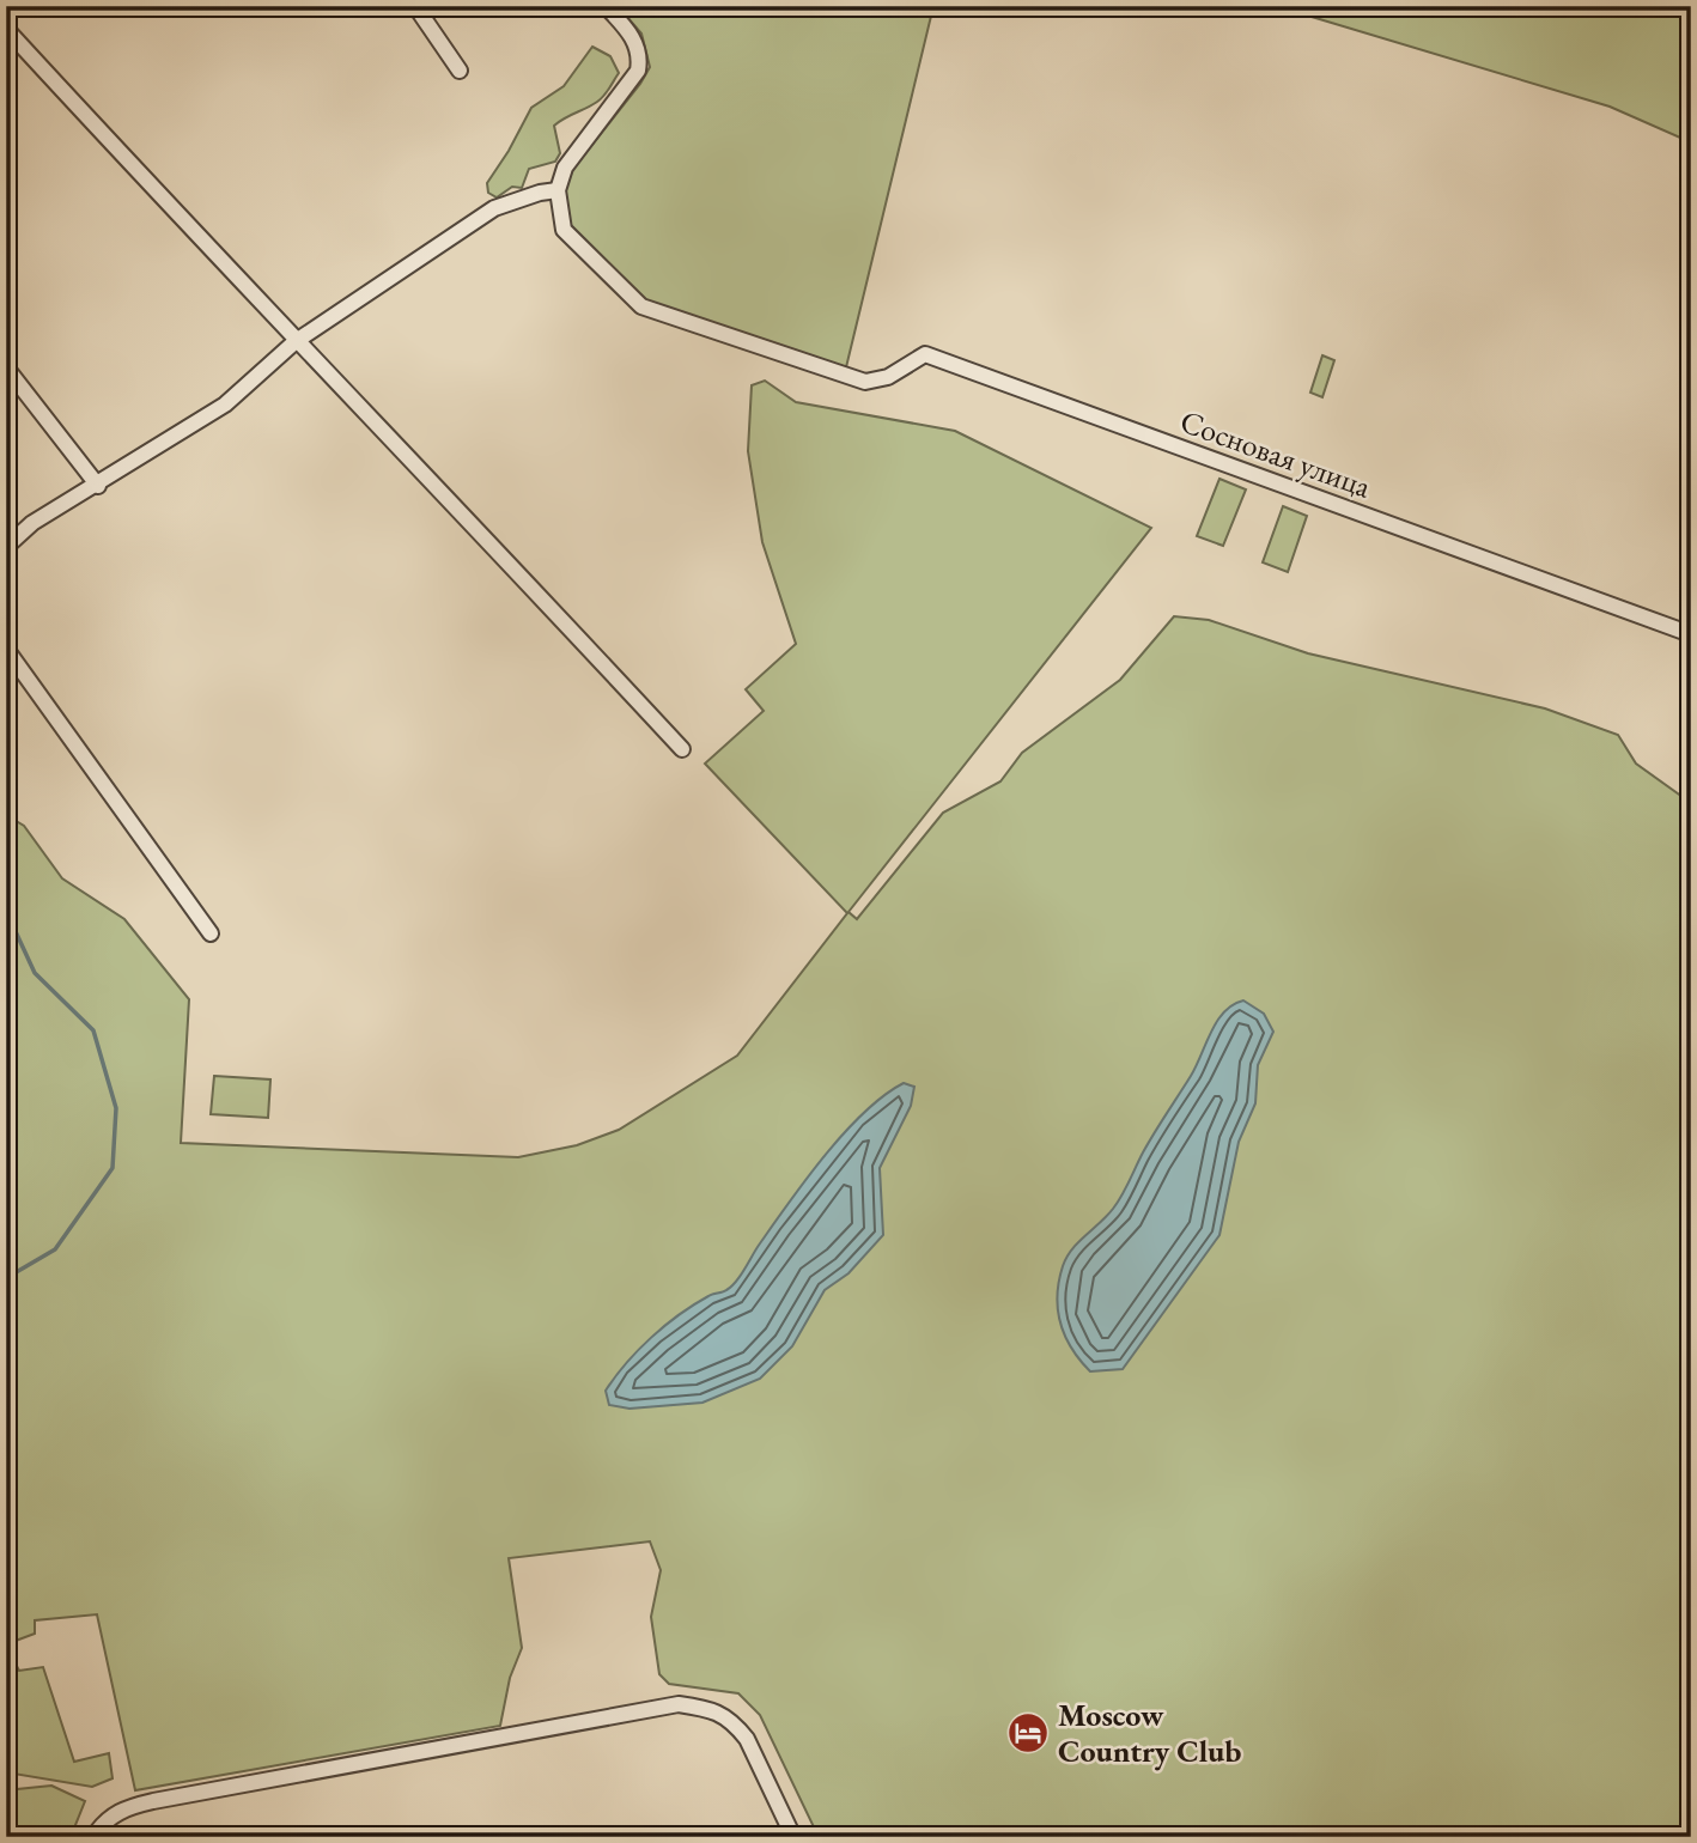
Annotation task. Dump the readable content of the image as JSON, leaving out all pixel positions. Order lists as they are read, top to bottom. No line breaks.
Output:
{"streets":{"street":["Сосновая улица"]},"places":{"hotel":["Moscow Country Club"]}}
